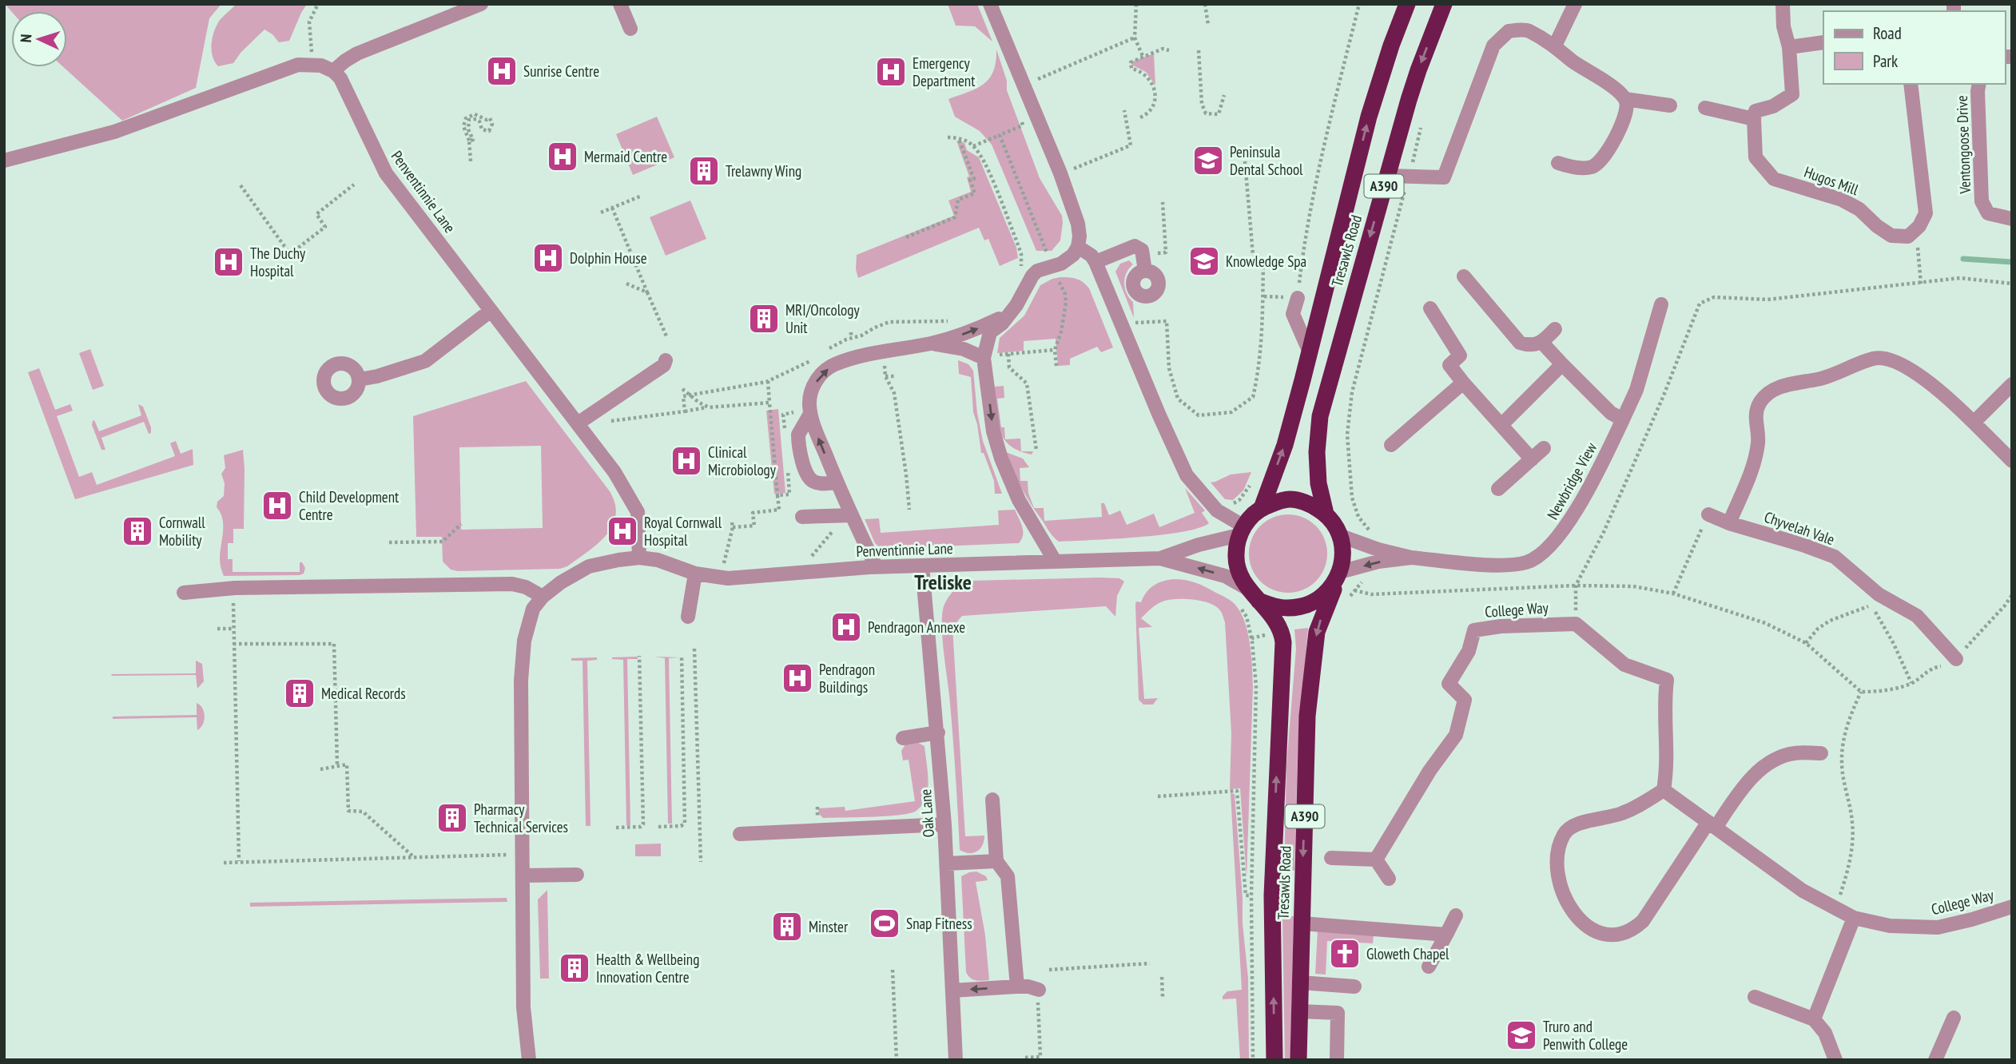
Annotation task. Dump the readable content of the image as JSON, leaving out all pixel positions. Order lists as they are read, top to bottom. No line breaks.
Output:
{"streets":{"highway":["A390","Tresawls Road"],"street":["Ventongoose Drive","Hugos Mill","Penventinnie Lane","Newbridge View","Chyvelah Vale","College Way","Oak Lane"]},"crossings":[["A390","Penventinnie Lane"],["A390","Tresawls Road"],["A390","Newbridge View"],["Penventinnie Lane","Tresawls Road"],["Penventinnie Lane","Newbridge View"],["Penventinnie Lane","Oak Lane"],["Tresawls Road","Newbridge View"]],"districts":["Treliske"],"places":{"hospital":["Sunrise Centre","Emergency Department","Mermaid Centre","Dolphin House","The Duchy Hospital","Clinical Microbiology","Child Development Centre","Royal Cornwall Hospital","Pendragon Annexe","Pendragon Buildings"],"school or university":["Peninsula Dental School","Knowledge Spa","Truro and Penwith College"],"building":["Trelawny Wing","MRI/Oncology Unit","Cornwall Mobility","Medical Records","Pharmacy Technical Services","Minster","Health & Wellbeing Innovation Centre"],"sports":["Snap Fitness"],"church":["Gloweth Chapel"]},"legend":["Road","Park"],"north":"left"}
